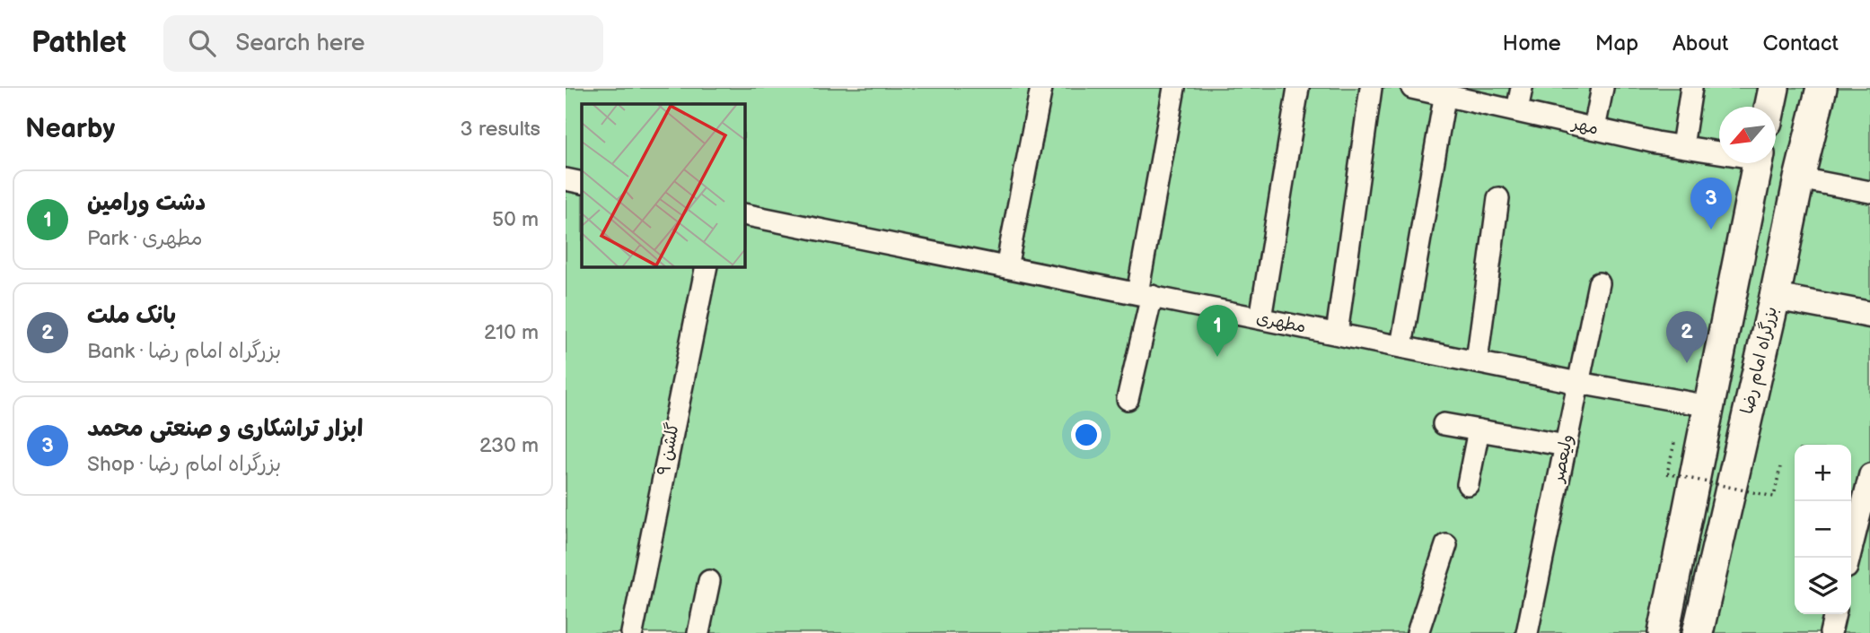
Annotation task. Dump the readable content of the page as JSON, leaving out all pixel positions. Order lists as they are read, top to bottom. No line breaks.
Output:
{"streets":{"highway":["بزرگراه امام رضا"],"street":["مهر","مطهری","گلشن ۹","ولیعصر"]},"crossings":[["مطهری","ولیعصر"]],"north":"bottom left","page":{"header":"Pathlet","search":"Search here","nav":["Home","Map","About","Contact"],"heading":["Nearby","3 results"],"list":[{"mark":"1","name":"دشت ورامین","note":"Park · مطهری","value":"50 m"},{"mark":"2","name":"بانک ملت","note":"Bank · بزرگراه امام رضا","value":"210 m"},{"mark":"3","name":"ابزار تراشکاری و صنعتی محمد","note":"Shop · بزرگراه امام رضا","value":"230 m"}],"pins":["3","1","2"],"map_buttons":["+","−"]}}
